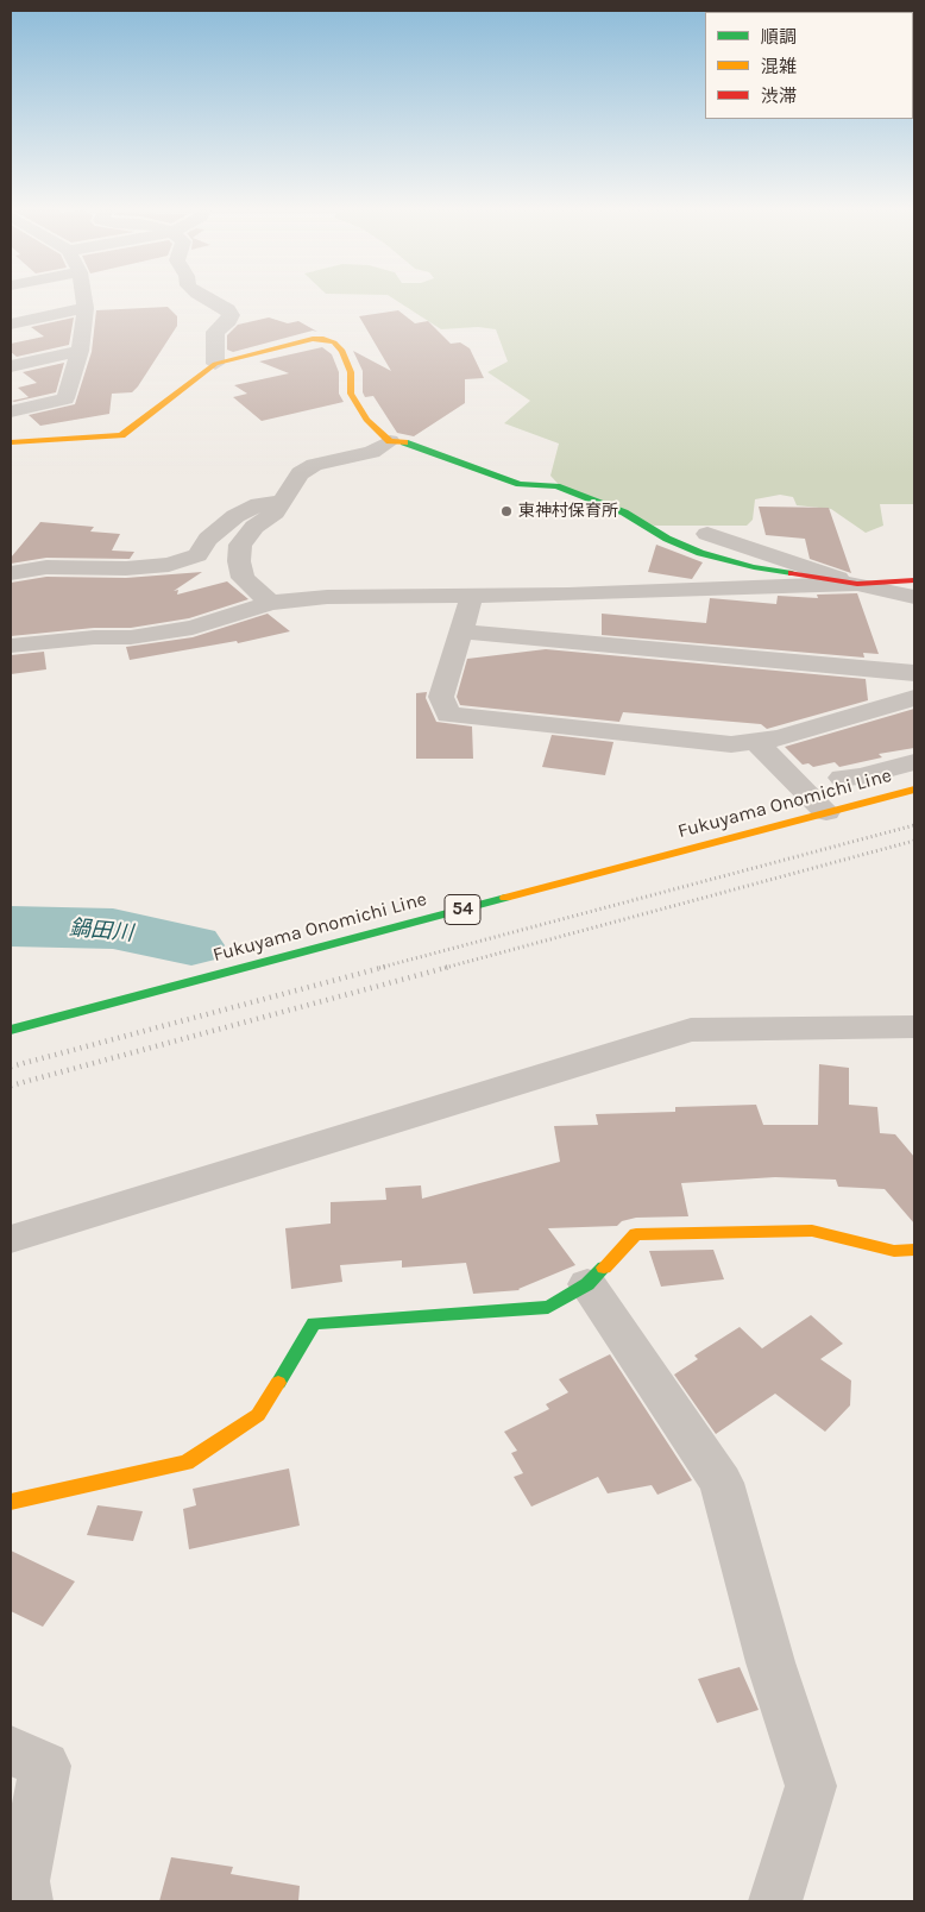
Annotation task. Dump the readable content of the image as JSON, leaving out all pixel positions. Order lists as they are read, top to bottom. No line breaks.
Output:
{"streets":{"street":["Fukuyama Onomichi Line","54"]},"water":["鍋田川"],"places":["東神村保育所"],"legend":["順調","混雑","渋滞"]}
